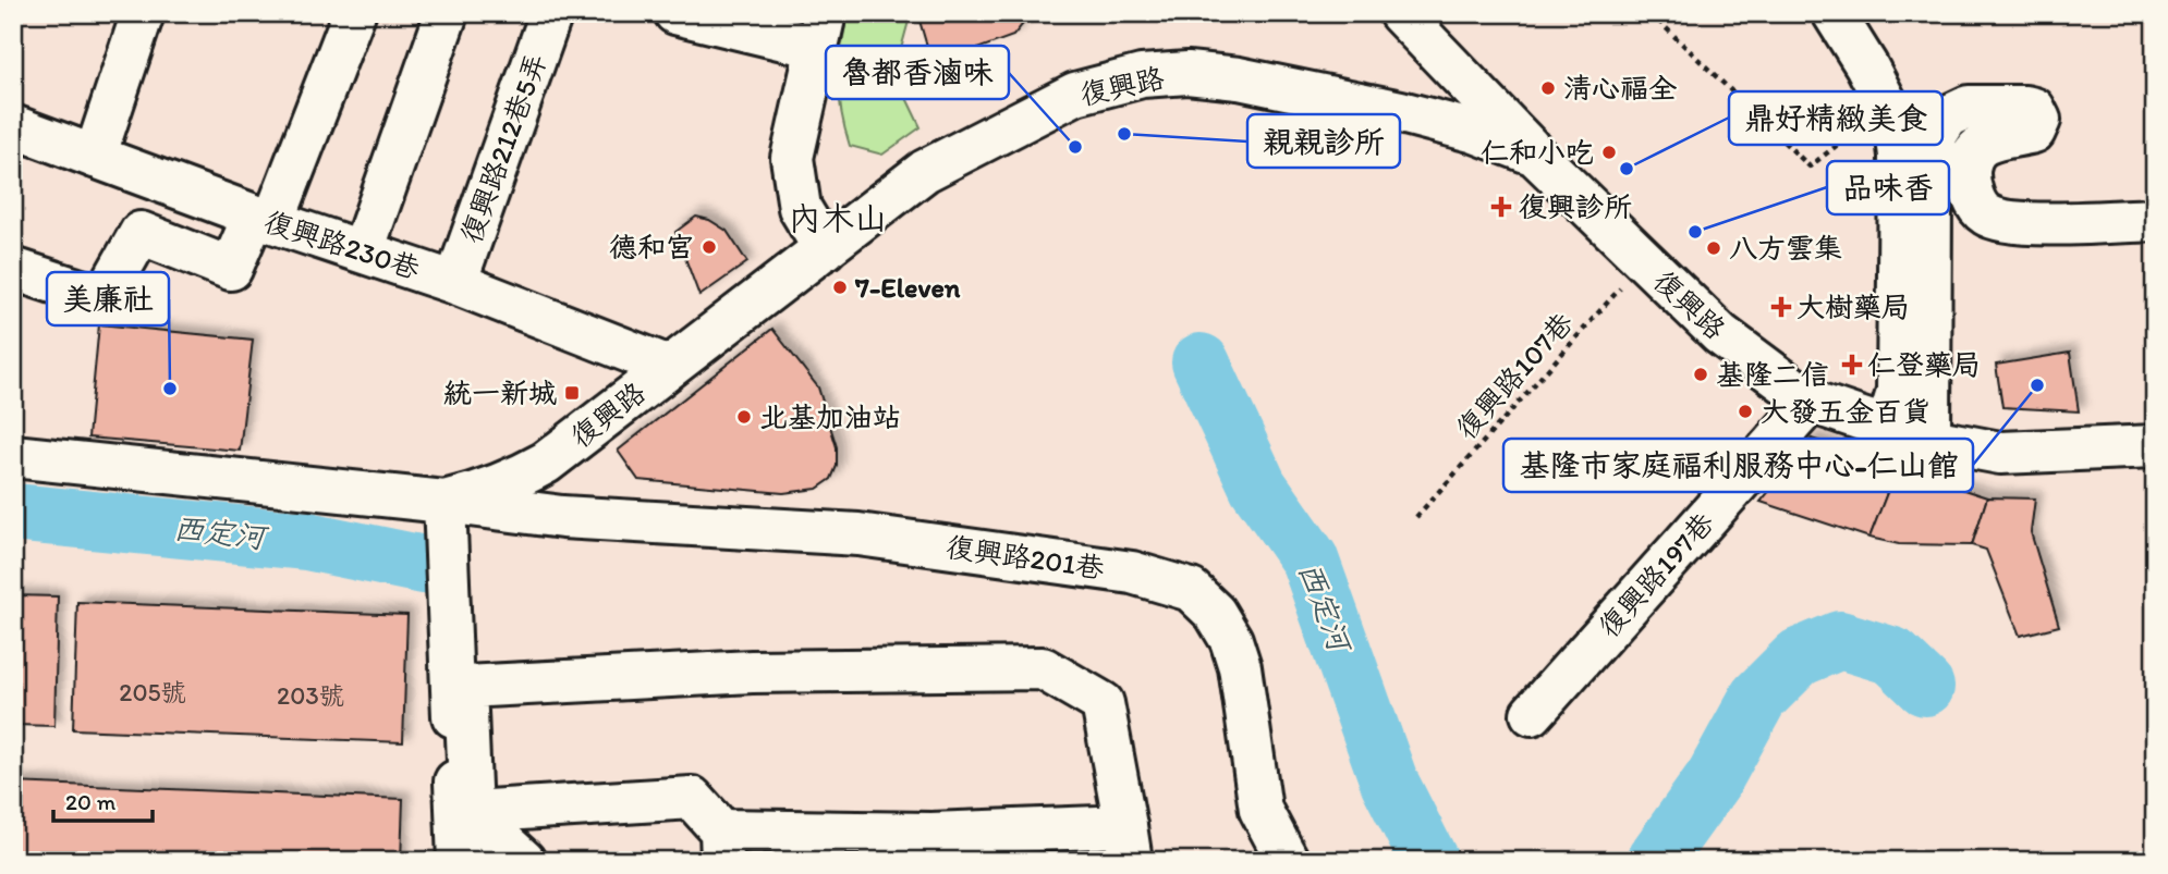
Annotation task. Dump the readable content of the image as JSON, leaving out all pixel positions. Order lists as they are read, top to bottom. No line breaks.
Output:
{"streets":{"street":["復興路","復興路212巷5弄","復興路230巷","復興路201巷","復興路197巷"],"path":["復興路107巷"]},"crossings":[["復興路","復興路230巷"],["復興路","復興路107巷"],["復興路","復興路201巷"],["復興路","復興路197巷"],["復興路212巷5弄","復興路230巷"]],"districts":["內木山"],"water":["西定河"],"places":{"other":["清心福全","親親診所","魯都香滷味","仁和小吃","鼎好精緻美食","品味香","德和宮","八方雲集","7-Eleven","基隆二信","基隆市家庭福利服務中心-仁山館","美廉社","大發五金百貨","北基加油站"],"health":["復興診所","大樹藥局","仁登藥局"],"transit":["統一新城"]},"house_numbers":["205號","203號"],"scale_bar":"20 m"}
